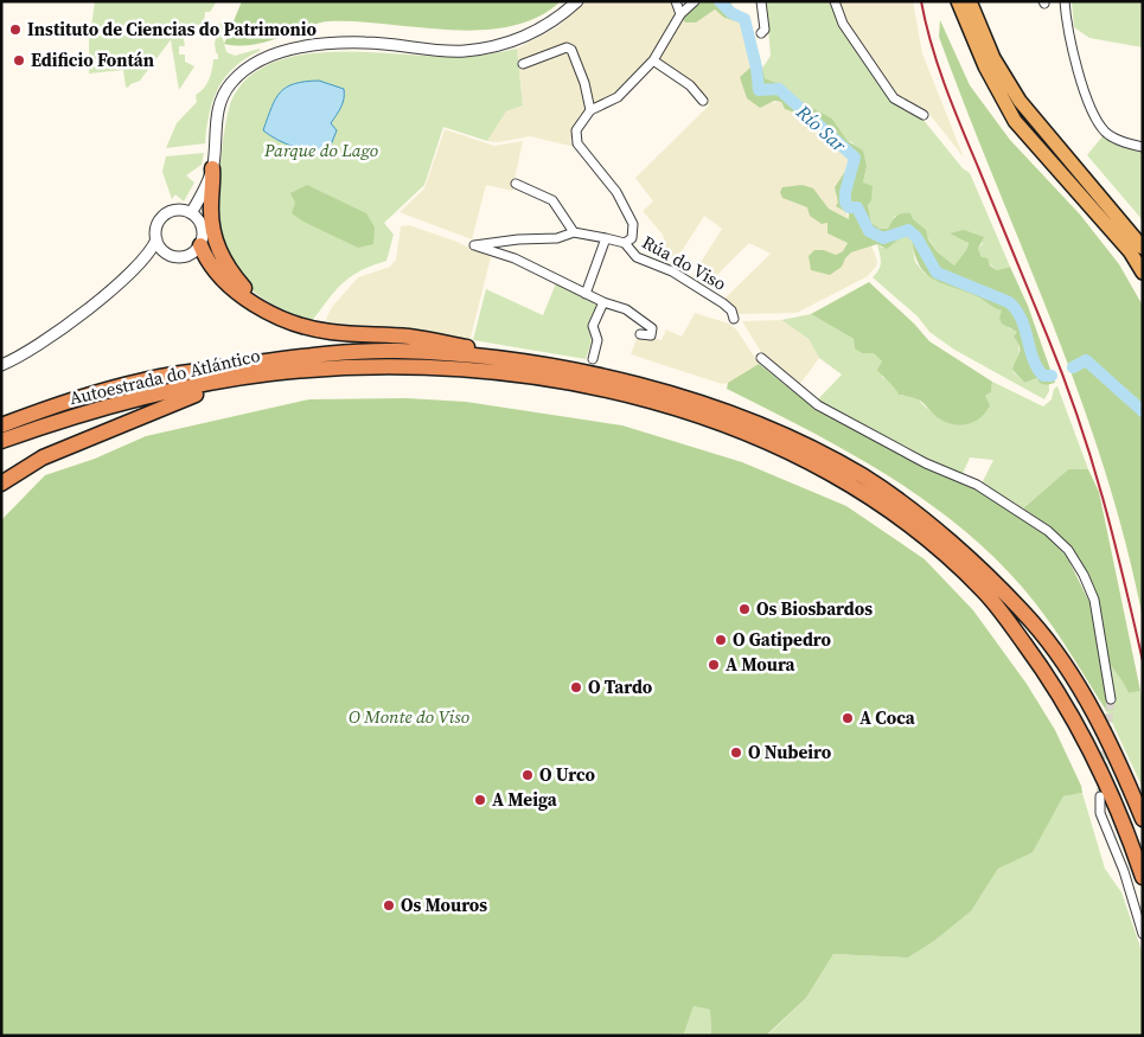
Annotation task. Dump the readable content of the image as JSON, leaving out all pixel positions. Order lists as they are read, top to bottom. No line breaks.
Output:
{"streets":{"highway":["Autoestrada do Atlántico"],"street":["Rúa do Viso"]},"water":["Río Sar"],"parks":["Parque do Lago","O Monte do Viso"],"places":["Instituto de Ciencias do Patrimonio","Edificio Fontán","Os Biosbardos","O Gatipedro","A Moura","O Tardo","A Coca","O Nubeiro","O Urco","A Meiga","Os Mouros"]}
